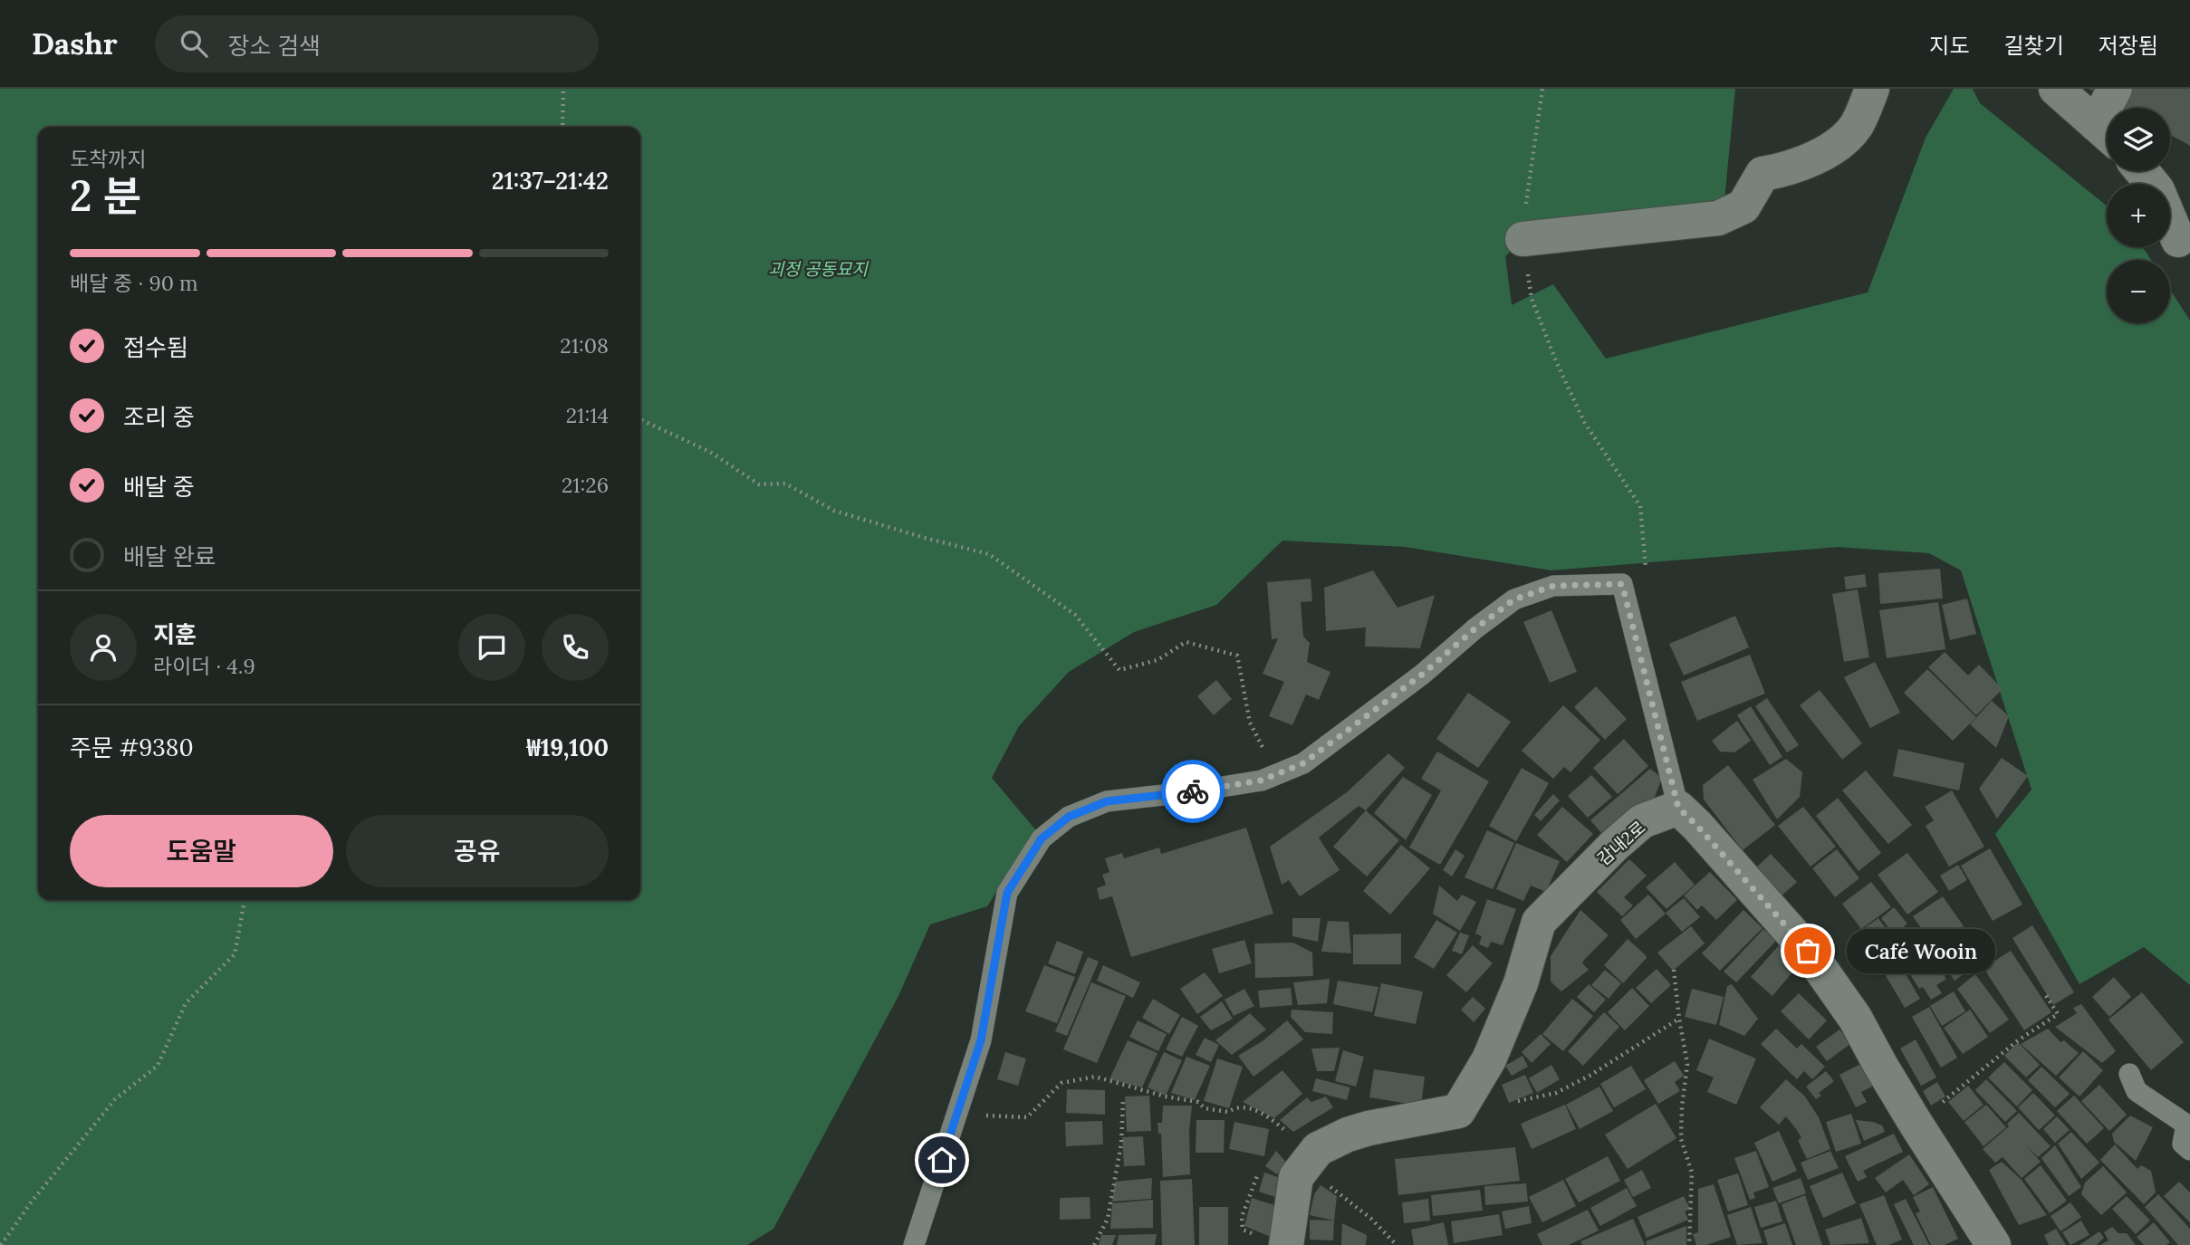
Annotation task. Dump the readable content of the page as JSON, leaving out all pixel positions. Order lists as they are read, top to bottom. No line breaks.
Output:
{"streets":{"street":["감내2로"]},"parks":["괴정 공동묘지"],"places":["Café Wooin"],"page":{"header":"Dashr","search":"장소 검색","nav":["지도","길찾기","저장됨"],"map_buttons":["+","−"],"heading":["2 분","도착까지","21:37–21:42"],"panel":["지훈","라이더 · 4.9","주문 #9380","₩19,100"],"bar":"배달 중 · 90 m","list":[["접수됨","21:08"],["조리 중","21:14"],["배달 중","21:26"],"배달 완료"],"buttons":["도움말","공유"],"bubble":"Café Wooin"}}
